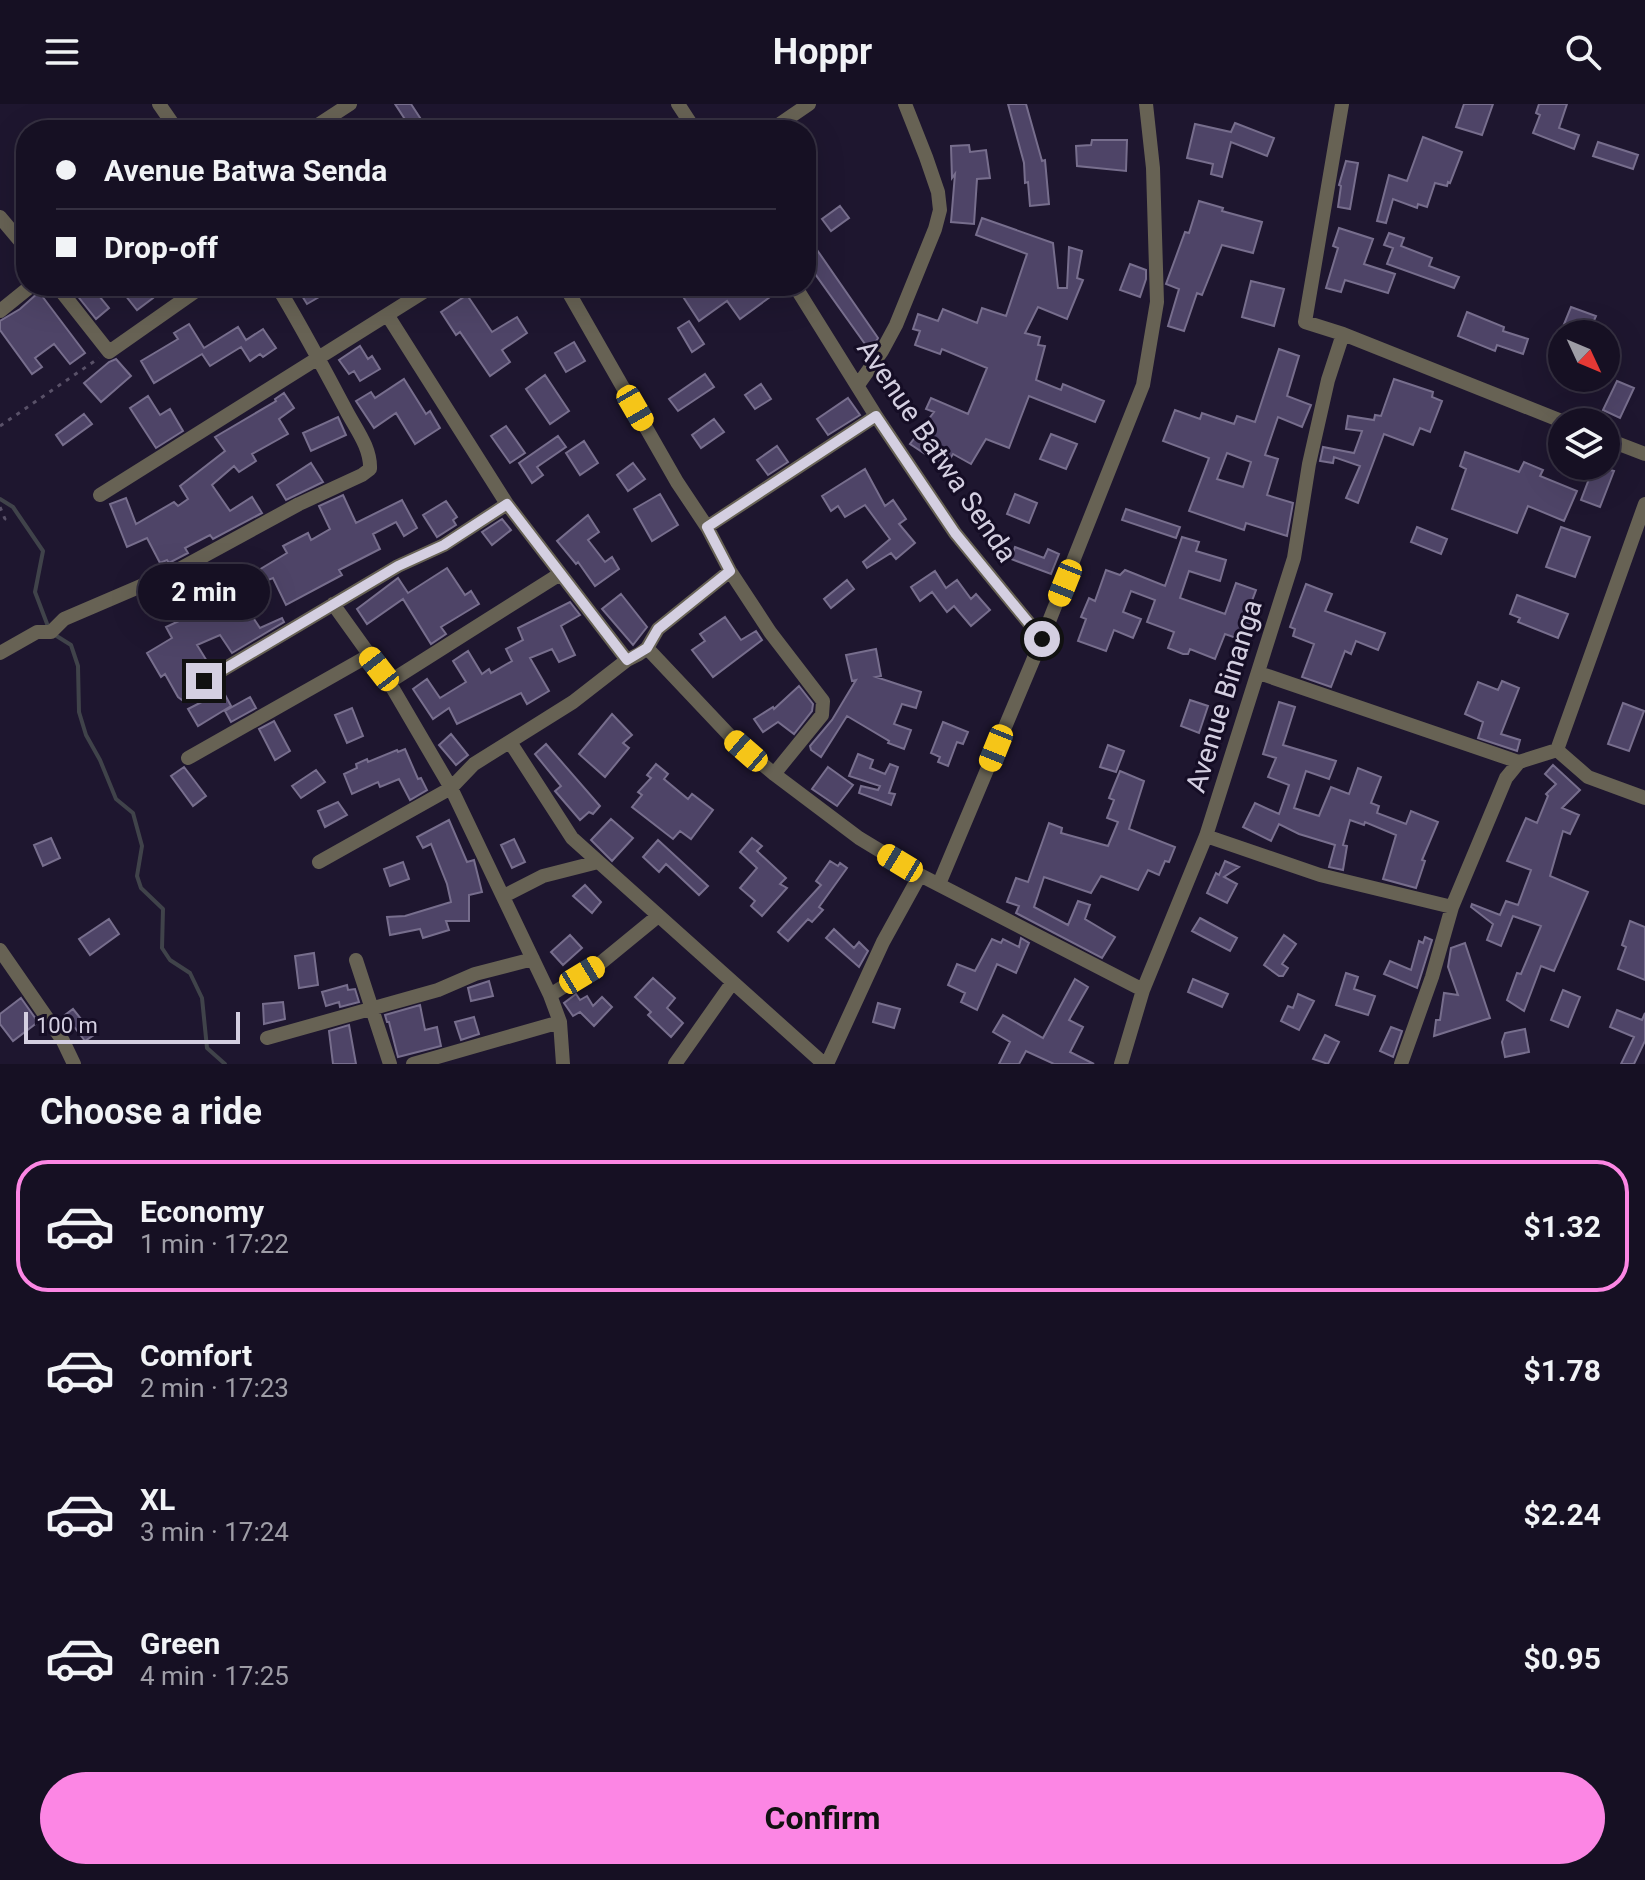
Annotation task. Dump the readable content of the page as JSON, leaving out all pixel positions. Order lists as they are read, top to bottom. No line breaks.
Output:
{"streets":{"street":["Avenue Batwa Senda","Avenue Binanga"]},"scale_bar":"100 m","north":"bottom right","page":{"header":"Hoppr","banner":["Avenue Batwa Senda","Drop-off"],"bubble":"2 min","scale":"100 m","heading":"Choose a ride","list":[{"name":"Economy","note":"1 min · 17:22","value":"$1.32"},{"name":"Comfort","note":"2 min · 17:23","value":"$1.78"},{"name":"XL","note":"3 min · 17:24","value":"$2.24"},{"name":"Green","note":"4 min · 17:25","value":"$0.95"}],"buttons":"Confirm"}}
